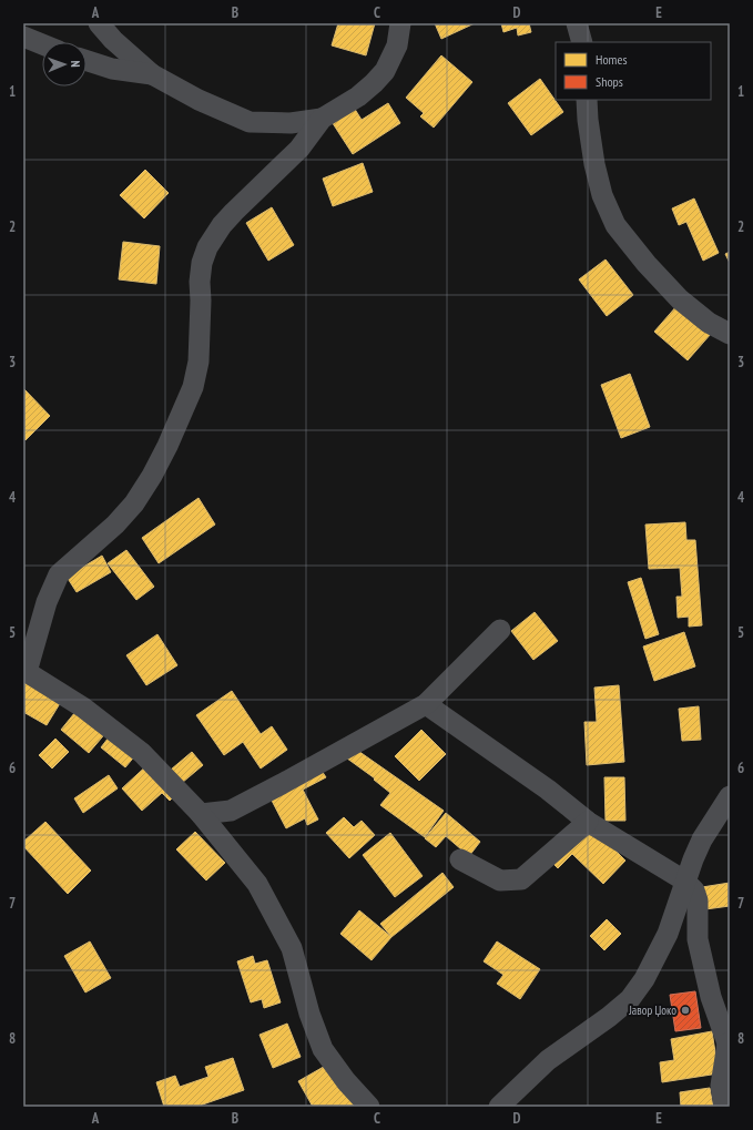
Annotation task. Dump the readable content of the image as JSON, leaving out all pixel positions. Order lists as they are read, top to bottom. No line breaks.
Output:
{"places":["Јавор Џоко"],"legend":["Homes","Shops"],"north":"right","grid":{"columns":["A","B","C","D","E"],"rows":["1","2","3","4","5","6","7","8"]}}
